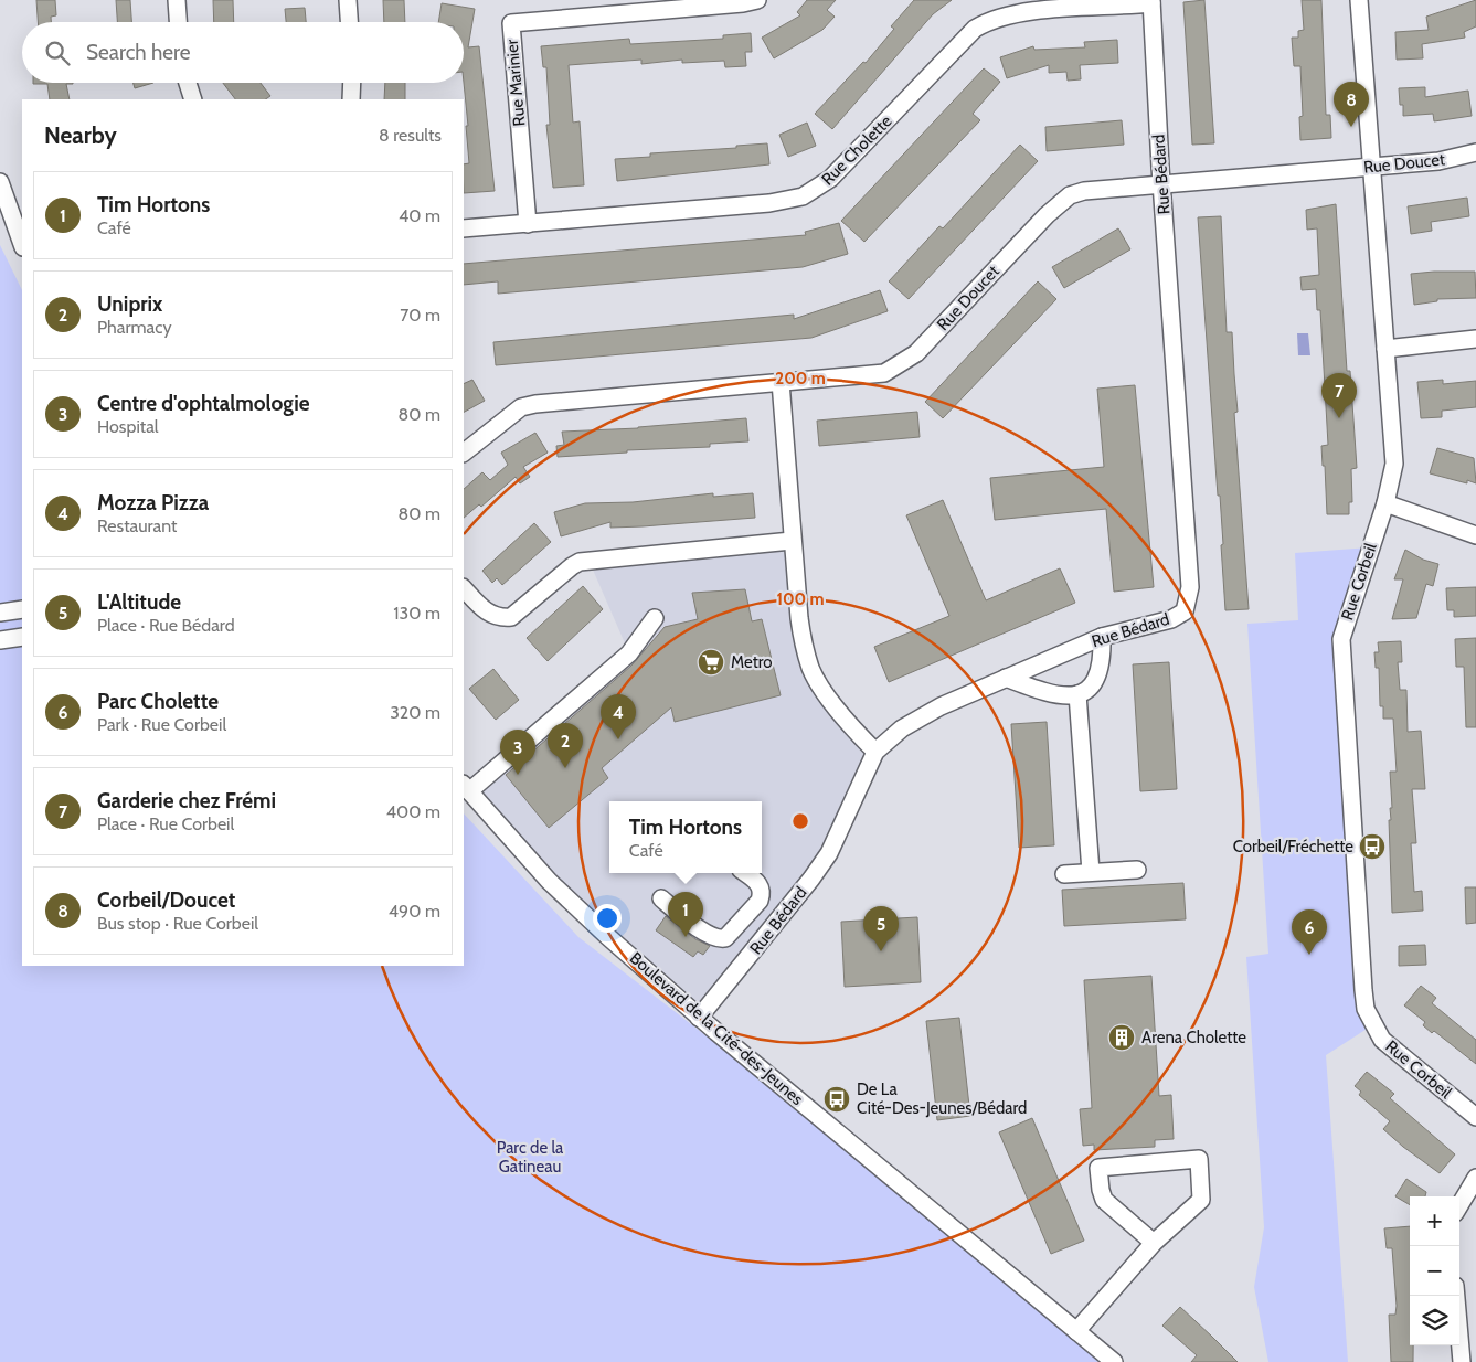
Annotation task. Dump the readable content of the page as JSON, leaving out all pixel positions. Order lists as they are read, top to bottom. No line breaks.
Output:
{"streets":{"street":["Rue Marinier","Rue Cholette","Rue Doucet","Rue Bédard","Rue Corbeil","Boulevard de la Cité-des-Jeunes"]},"crossings":[["Rue Marinier","Rue Cholette"],["Rue Cholette","Rue Bédard"],["Rue Doucet","Rue Bédard"],["Rue Doucet","Rue Corbeil"],["Rue Bédard","Boulevard de la Cité-des-Jeunes"]],"parks":["Parc de la Gatineau"],"places":{"supermarket":["Metro"],"bus stop":["Corbeil/Fréchette","De La Cité-Des-Jeunes/Bédard"],"building":["Arena Cholette"]},"page":{"search":"Search here","pins":["8","7","4","2","3","1","5","6"],"heading":["Nearby","8 results"],"list":[{"mark":"1","name":"Tim Hortons","note":"Café","value":"40 m"},{"mark":"2","name":"Uniprix","note":"Pharmacy","value":"70 m"},{"mark":"3","name":"Centre d'ophtalmologie","note":"Hospital","value":"80 m"},{"mark":"4","name":"Mozza Pizza","note":"Restaurant","value":"80 m"},{"mark":"5","name":"L'Altitude","note":"Place · Rue Bédard","value":"130 m"},{"mark":"6","name":"Parc Cholette","note":"Park · Rue Corbeil","value":"320 m"},{"mark":"7","name":"Garderie chez Frémi","note":"Place · Rue Corbeil","value":"400 m"},{"mark":"8","name":"Corbeil/Doucet","note":"Bus stop · Rue Corbeil","value":"490 m"}],"popup":["Tim Hortons","Café"],"map_buttons":["+","−"]},"rings":["200 m","100 m"]}
